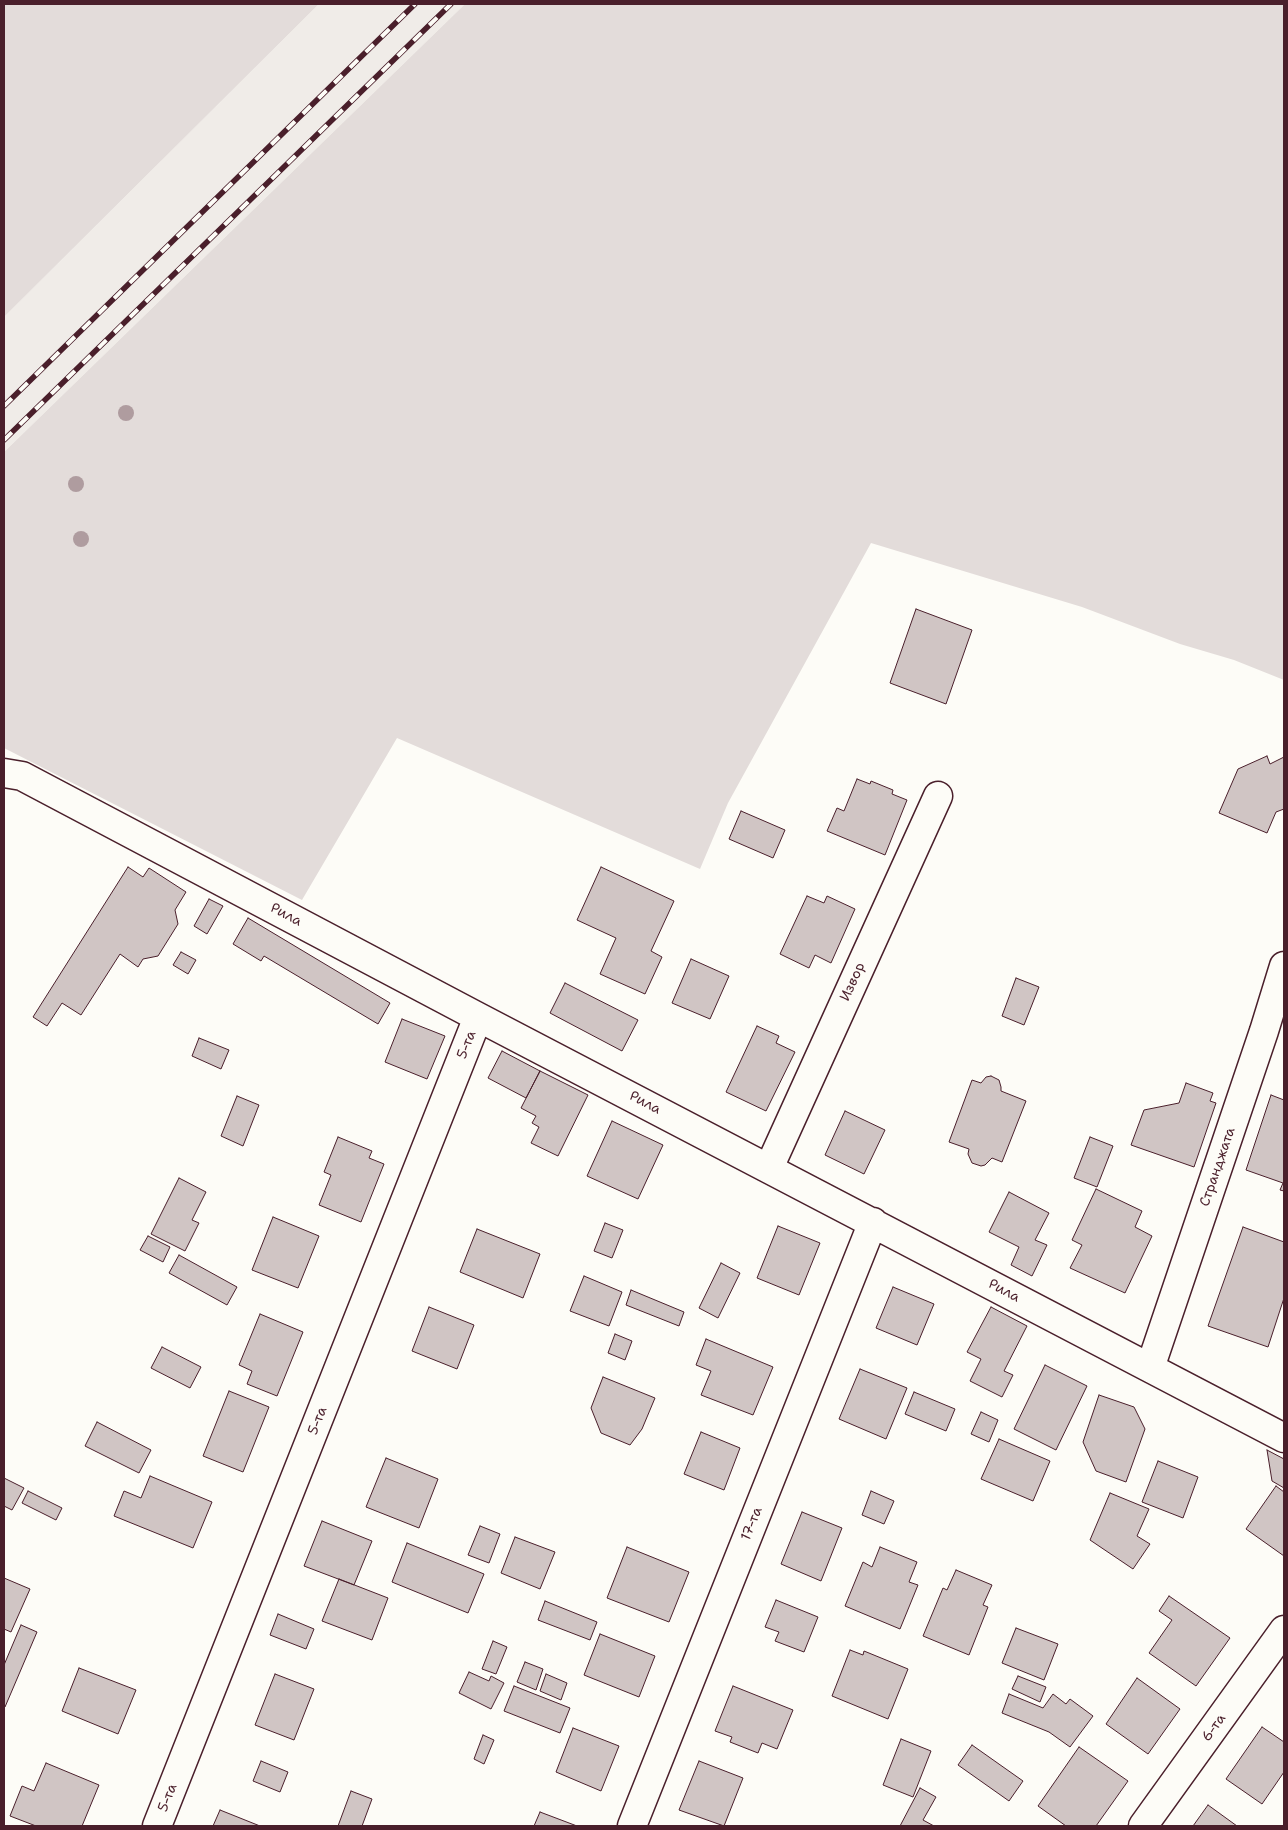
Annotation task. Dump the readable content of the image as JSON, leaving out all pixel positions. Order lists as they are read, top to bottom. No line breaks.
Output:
{"streets":{"street":["Рила","Извор","5-та","Странджата","17-та","6-та"]},"crossings":[["Рила","Извор"],["Рила","5-та"],["Рила","Странджата"],["Рила","17-та"]]}
